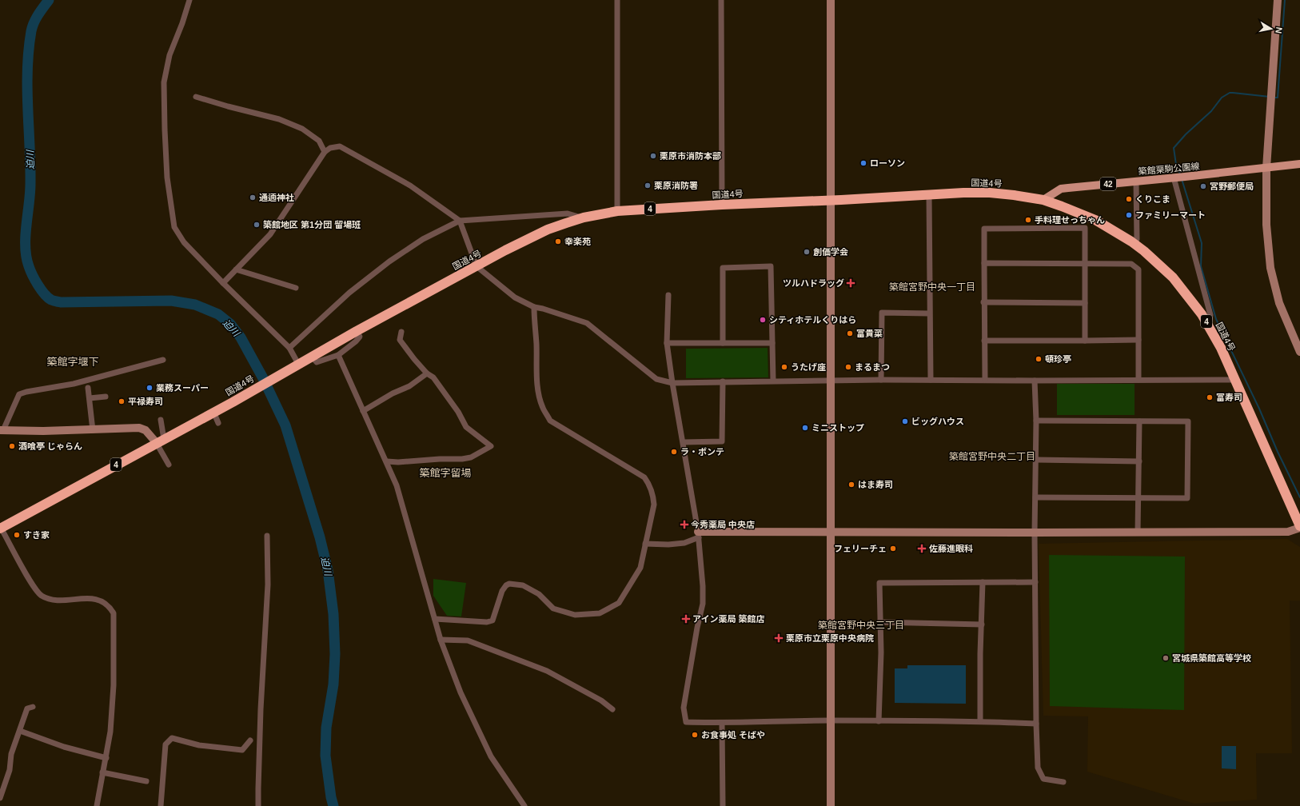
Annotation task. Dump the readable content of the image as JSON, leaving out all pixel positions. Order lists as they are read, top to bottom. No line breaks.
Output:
{"streets":{"highway":["国道4号","4"],"main road":["築館栗駒公園線","42"]},"crossings":[["築館栗駒公園線","国道4号"]],"districts":["築館宮野中央一丁目","築館字堰下","築館宮野中央二丁目","築館字留場","築館宮野中央三丁目"],"water":["迫川"],"places":{"other":["栗原市消防本部","ローソン","栗原消防署","宮野郵便局","通遖神社","くりこま","ファミリーマート","手料理せっちゃん","築館地区 第1分団 留場班","幸楽苑","創価学会","シティホテルくりはら","富貴菜","頓珍亭","うたげ座","まるまつ","業務スーパー","富寿司","平禄寿司","ビッグハウス","ミニストップ","酒喰亭 じゃらん","ラ・ボンテ","はま寿司","すき家","フェリーチェ","宮城県築館高等学校","お食事処 そばや"],"health":["ツルハドラッグ","今秀薬局 中央店","佐藤進眼科","アイン薬局 築館店","栗原市立栗原中央病院"]},"north":"right"}
